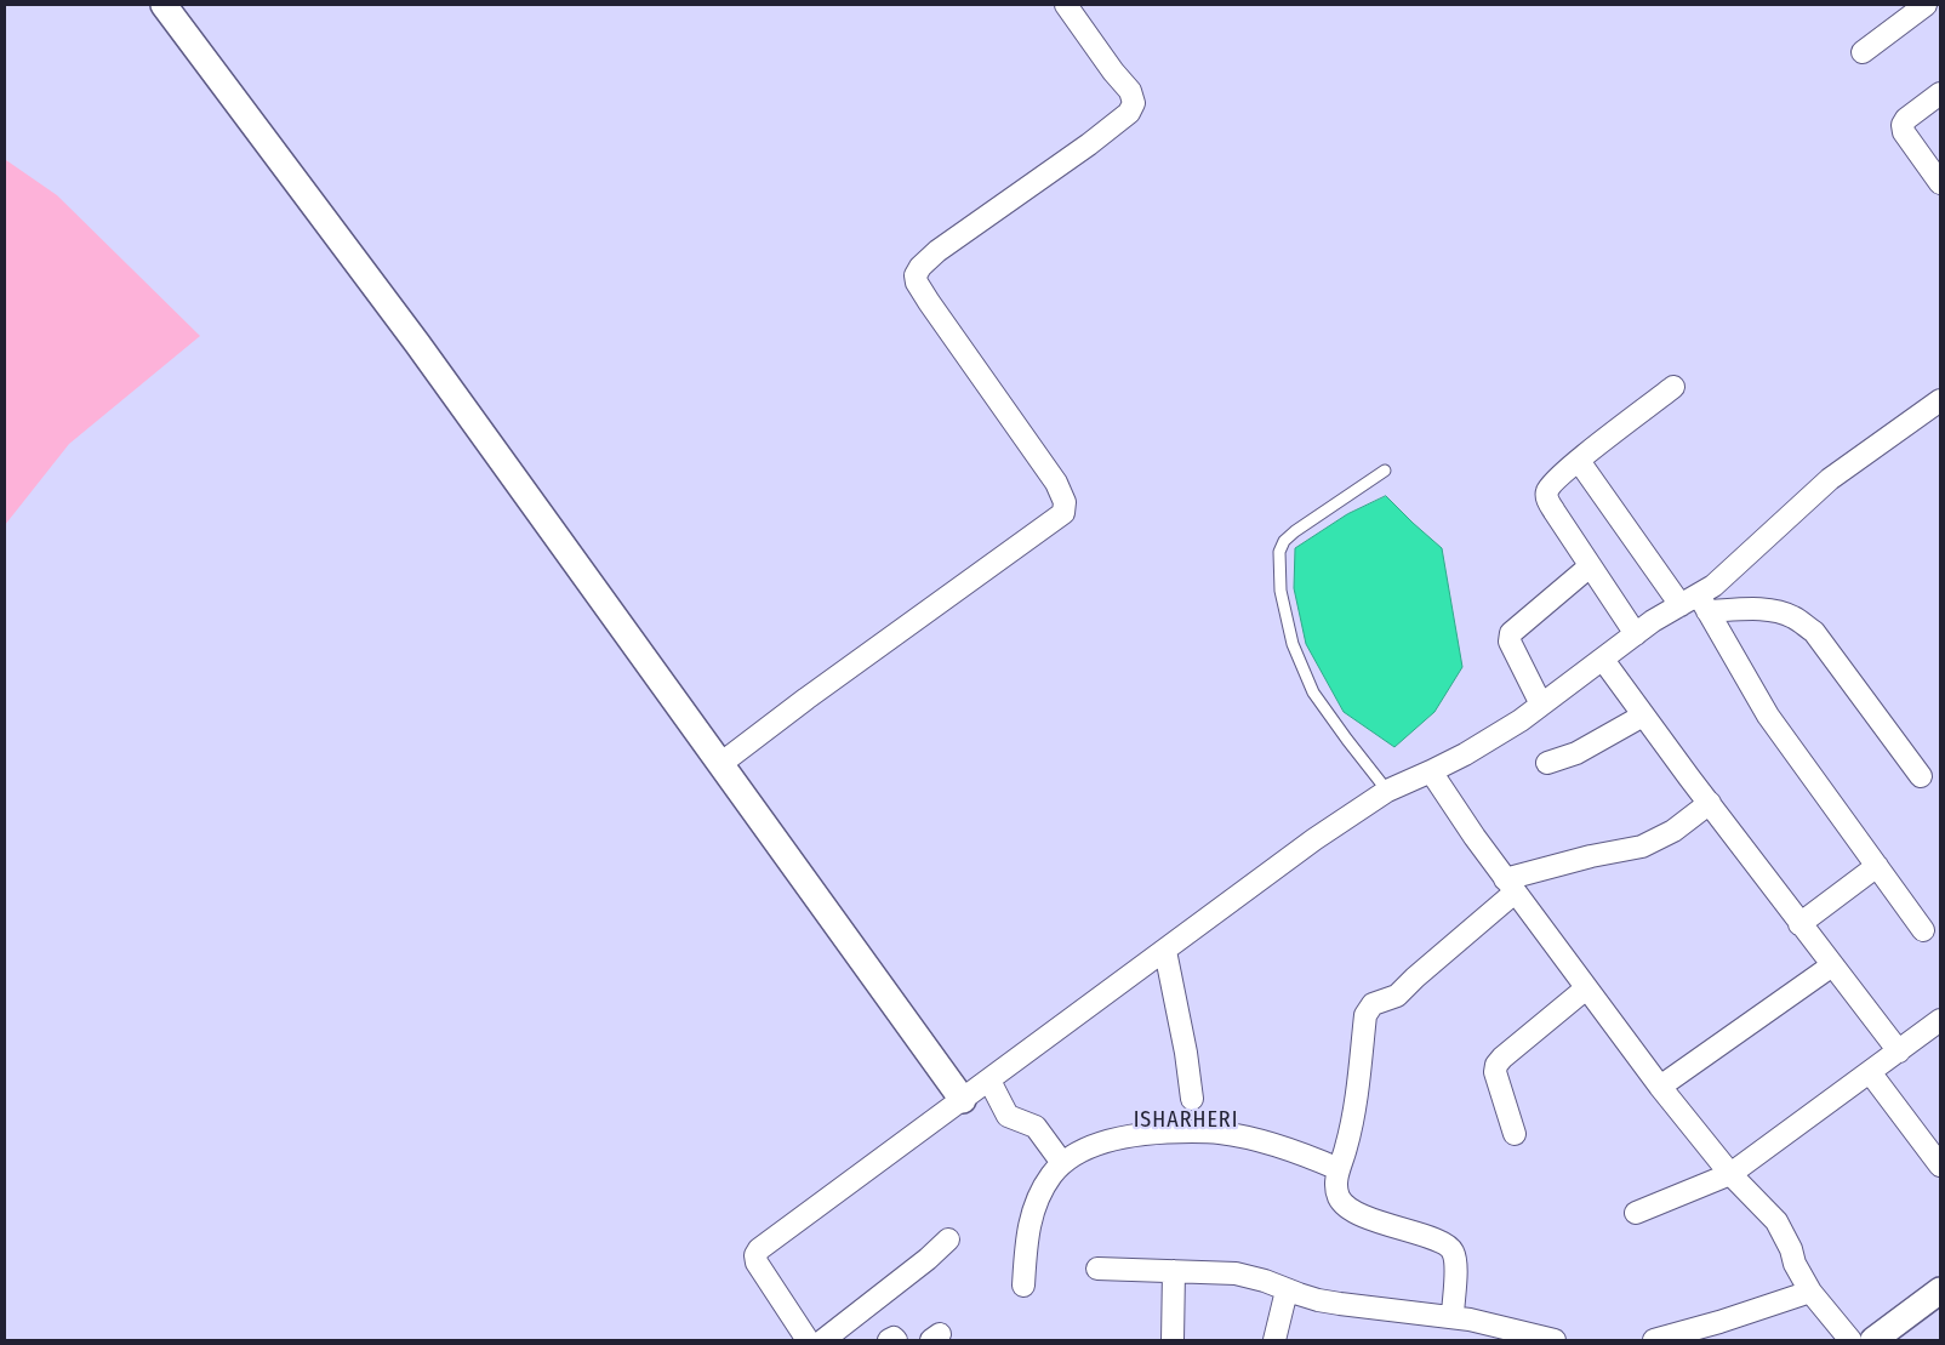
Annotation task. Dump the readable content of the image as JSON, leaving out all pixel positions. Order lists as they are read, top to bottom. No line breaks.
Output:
{"districts":["ISHARHERI"]}
